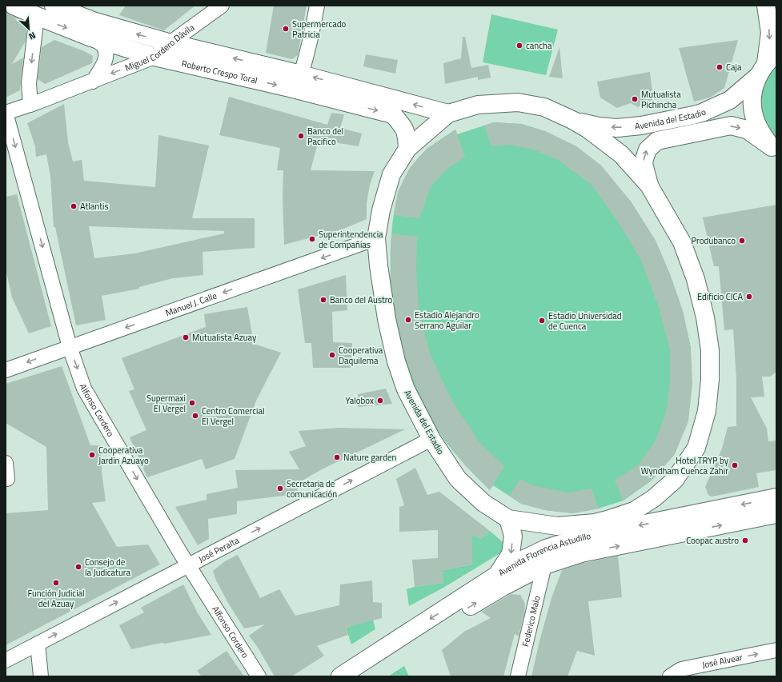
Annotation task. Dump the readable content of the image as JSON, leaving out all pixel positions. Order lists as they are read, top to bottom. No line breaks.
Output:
{"streets":{"main road":["Roberto Crespo Toral","Avenida del Estadio","Avenida Florencia Astudillo"],"street":["Miguel Cordero Dávila","Manuel J. Calle","Alfonso Cordero","José Peralta","Federico Malo","José Alvear"]},"crossings":[["Miguel Cordero Dávila","Roberto Crespo Toral"],["Miguel Cordero Dávila","Alfonso Cordero"],["Roberto Crespo Toral","Avenida del Estadio"],["Avenida del Estadio","Manuel J. Calle"],["Avenida del Estadio","José Peralta"],["Avenida del Estadio","Avenida Florencia Astudillo"],["Manuel J. Calle","Alfonso Cordero"],["Alfonso Cordero","José Peralta"],["Avenida Florencia Astudillo","Federico Malo"]],"one_way":["Manuel J. Calle","Alfonso Cordero","José Peralta","José Alvear"],"places":["Supermercado Patricia","cancha","Caja","Mutualista Pichincha","Banco del Pacifico","Atlantis","Superintendencia de Compañias","Produbanco","Edificio CICA","Banco del Austro","Estadio Alejandro Serrano Aguilar","Estadio Universidad de Cuenca","Mutualista Azuay","Cooperativa Daquilema","Yalobox","Supermaxi El Vergel","Centro Comercial El Vergel","Cooperativa Jardin Azuayo","Nature garden","Hotel TRYP by Wyndham Cuenca Zahir","Secretaria de comunicación","Coopac austro","Consejo de la Judicatura","Función Judicial del Azuay"],"north":"bottom right"}
